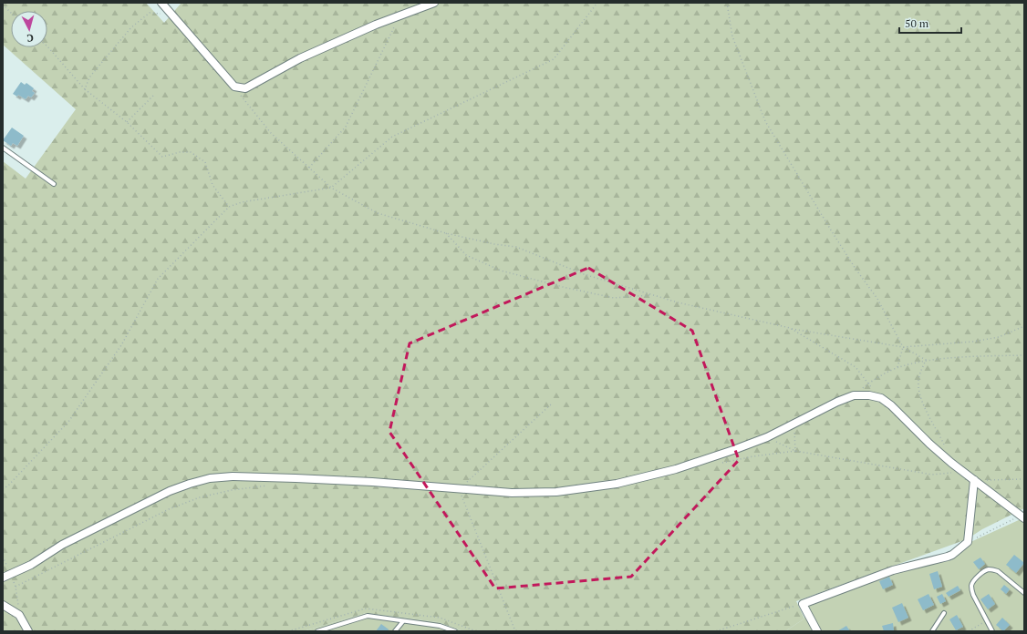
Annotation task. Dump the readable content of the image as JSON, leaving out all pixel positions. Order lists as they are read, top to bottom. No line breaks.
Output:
{"scale_bar":"50 m","north":"bottom"}
